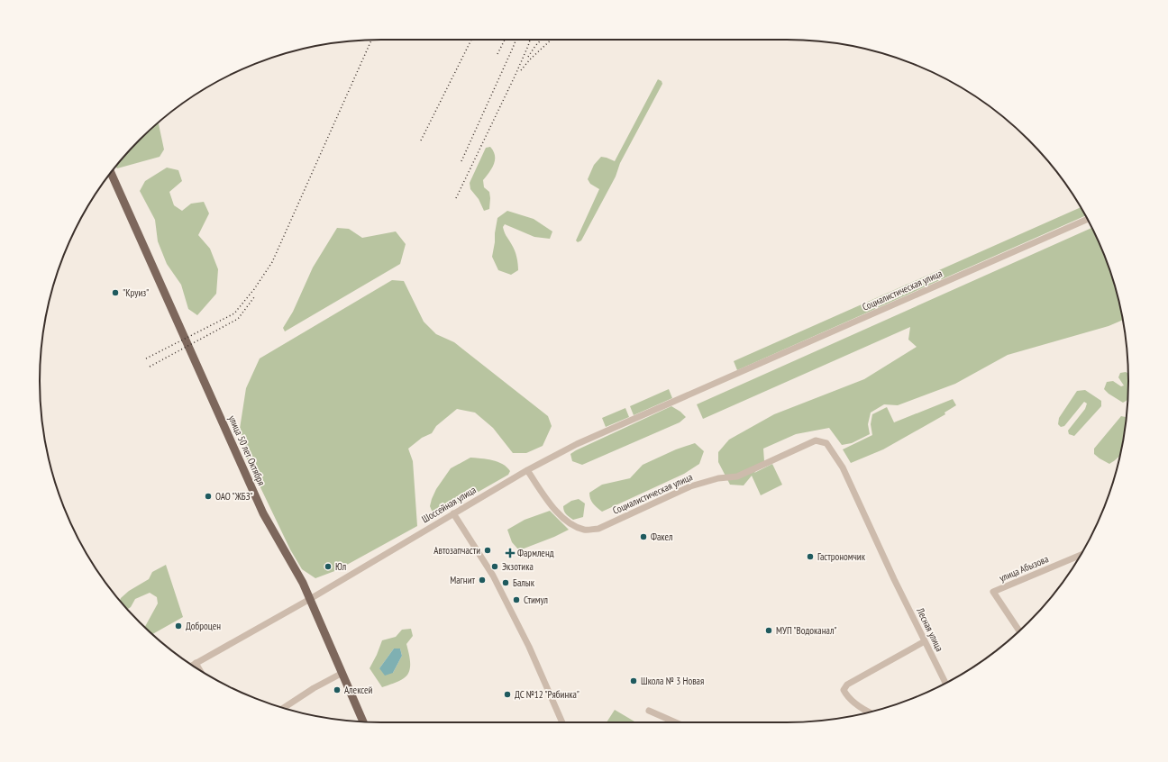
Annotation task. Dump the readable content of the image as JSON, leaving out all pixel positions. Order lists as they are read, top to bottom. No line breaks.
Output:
{"streets":{"main road":["улица 50 лет Октября"],"street":["Социалистическая улица","Шоссейная улица","улица Абызова","Лесная улица"]},"crossings":[["Социалистическая улица","Шоссейная улица"],["Социалистическая улица","Лесная улица"],["улица 50 лет Октября","Шоссейная улица"]],"places":{"other":["\"Круиз\"","ОАО \"ЖБЗ\"","Факел","Автозапчасти","Гастрономчик","Юл","Экзотика","Магнит","Балык","Стимул","Доброцен","МУП \"Водоканал\"","Школа № 3 Новая","Алексей","ДС №12 \"Рябинка\""],"health":["Фармленд"]}}
